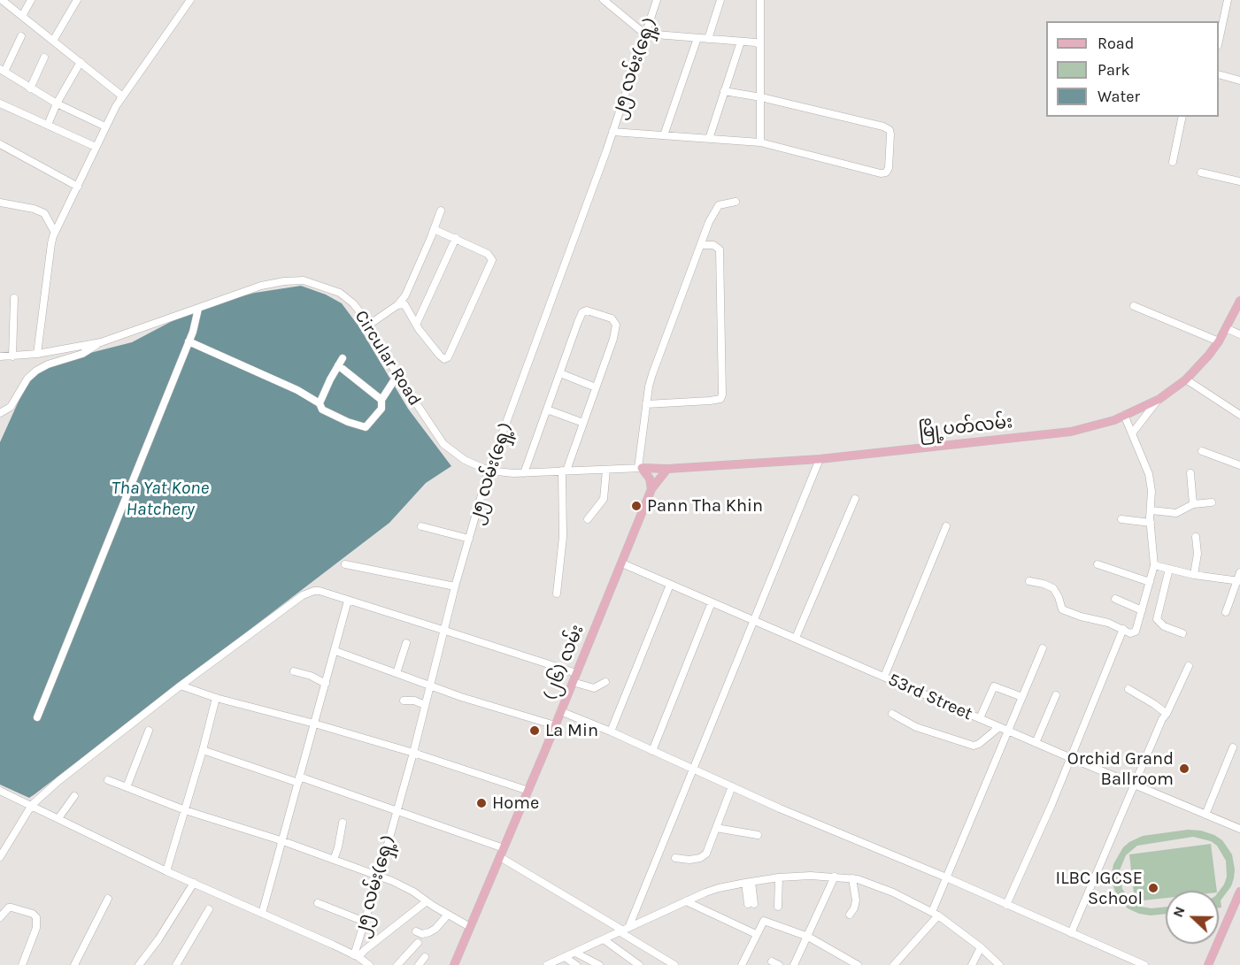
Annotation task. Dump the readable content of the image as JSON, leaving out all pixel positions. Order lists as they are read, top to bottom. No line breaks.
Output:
{"streets":{"main road":["မြို့ပတ်လမ်း","(၂၆) လမ်း"],"street":["၂၅ လမ်း(ရှေ့)","Circular Road","53rd Street"]},"crossings":[["၂၅ လမ်း(ရှေ့)","Circular Road"],["Circular Road","မြို့ပတ်လမ်း"],["မြို့ပတ်လမ်း","(၂၆) လမ်း"],["(၂၆) လမ်း","53rd Street"]],"water":["Tha Yat Kone Hatchery"],"places":["Pann Tha Khin","La Min","Orchid Grand Ballroom","Home","ILBC IGCSE School"],"legend":["Road","Park","Water"],"north":"left"}
